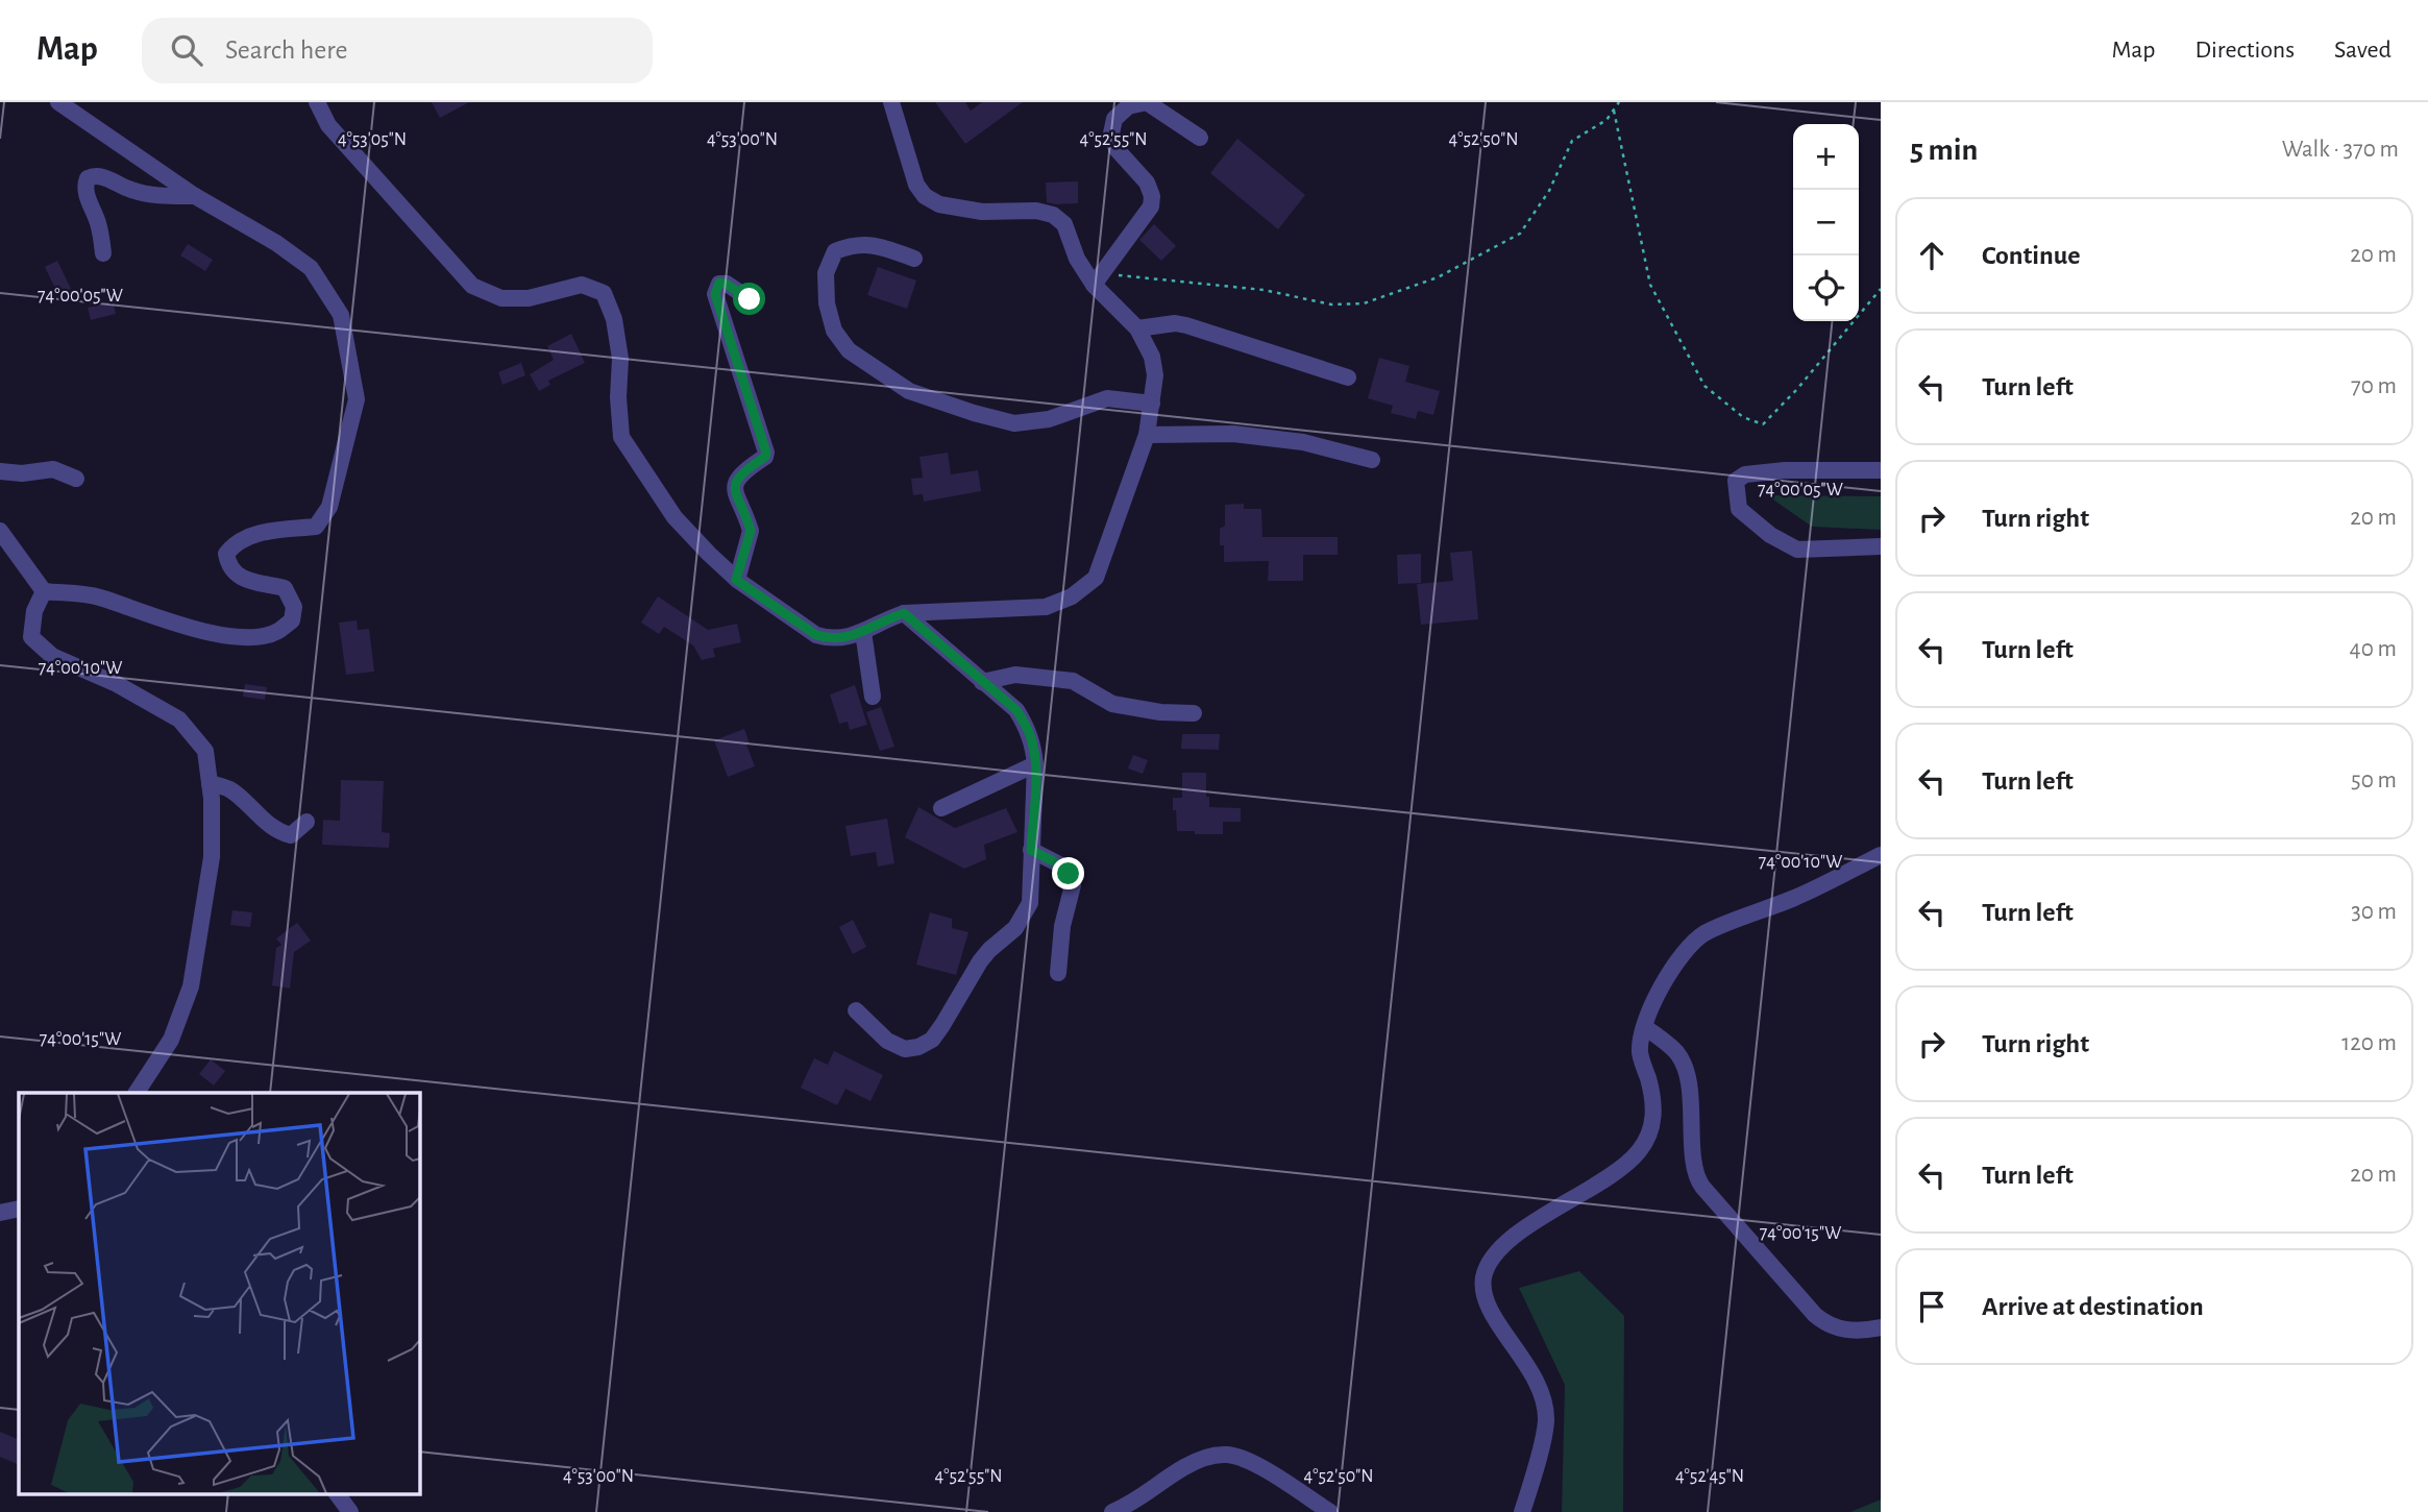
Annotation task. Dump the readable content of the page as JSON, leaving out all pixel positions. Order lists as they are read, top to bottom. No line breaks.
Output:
{"page":{"header":"Map","search":"Search here","nav":["Map","Directions","Saved"],"heading":["5 min","Walk · 370 m"],"map_buttons":["+","−"],"list":[["Continue","20 m"],["Turn left","70 m"],["Turn right","20 m"],["Turn left","40 m"],["Turn left","50 m"],["Turn left","30 m"],["Turn right","120 m"],["Turn left","20 m"],"Arrive at destination"]},"coordinates":["4°53'05\"N","4°53'00\"N","4°52'55\"N","4°52'50\"N","74°00'05\"W","74°00'10\"W","74°00'15\"W","4°52'45\"N"]}
